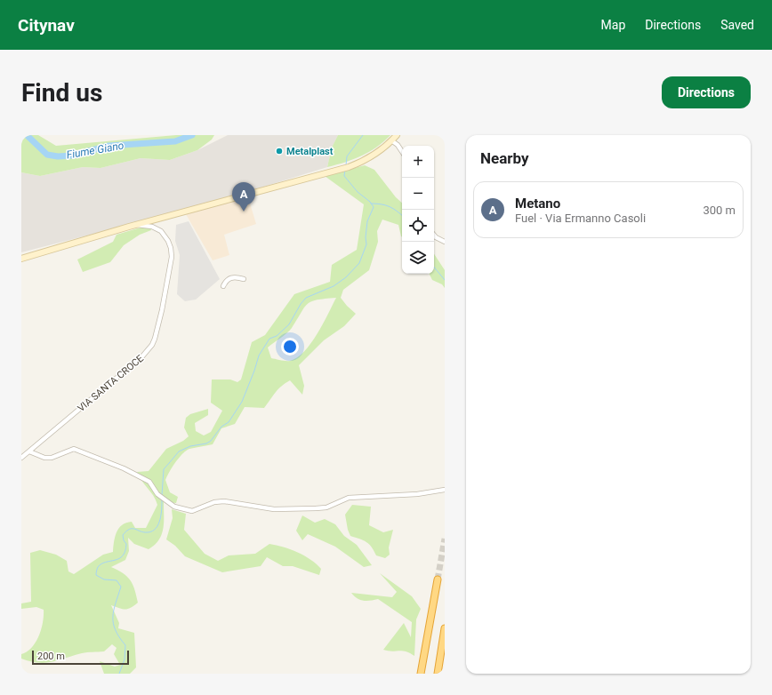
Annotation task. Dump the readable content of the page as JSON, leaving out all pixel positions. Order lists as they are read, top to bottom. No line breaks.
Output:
{"streets":{"street":["VIA SANTA CROCE"]},"water":["Fiume Giano"],"places":["Metalplast"],"scale_bar":"200 m","page":{"header":"Citynav","nav":["Map","Directions","Saved"],"buttons":"Directions","title":"Find us","heading":"Nearby","map_buttons":["+","−"],"list":[{"mark":"A","name":"Metano","note":"Fuel · Via Ermanno Casoli","value":"300 m"}],"pins":"A","scale":"200 m"}}
